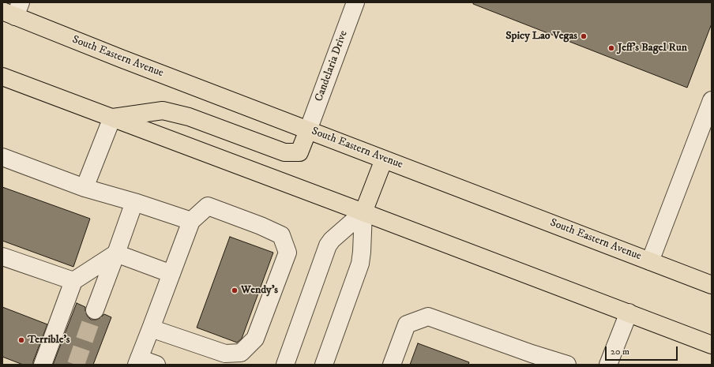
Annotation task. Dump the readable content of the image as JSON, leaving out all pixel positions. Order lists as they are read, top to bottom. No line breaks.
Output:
{"streets":{"main road":["South Eastern Avenue"],"street":["Candelaria Drive"]},"crossings":[["South Eastern Avenue","Candelaria Drive"]],"places":["Spicy Lao Vegas","Jeff's Bagel Run","Wendy's","Terrible's"],"scale_bar":"20 m"}
